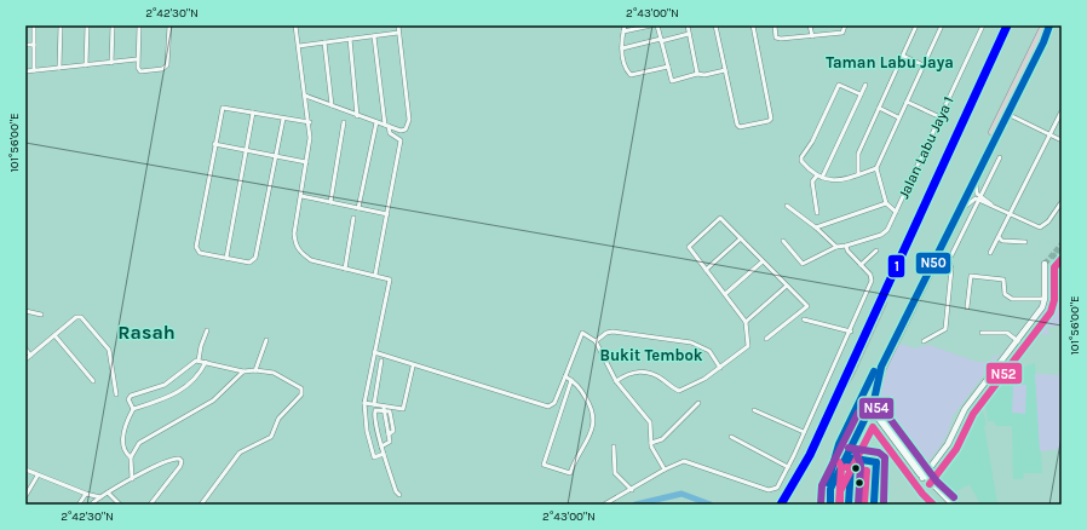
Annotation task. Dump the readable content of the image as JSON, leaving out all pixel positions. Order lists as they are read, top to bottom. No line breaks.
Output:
{"streets":{"street":["Jalan Labu Jaya 1"]},"districts":["Taman Labu Jaya","Rasah","Bukit Tembok"],"lines":["rail line 1","transit line N50","transit line N52","transit line N54"],"coordinates":["2°42'30\"N","2°43'00\"N","101°56'00\"E"]}
